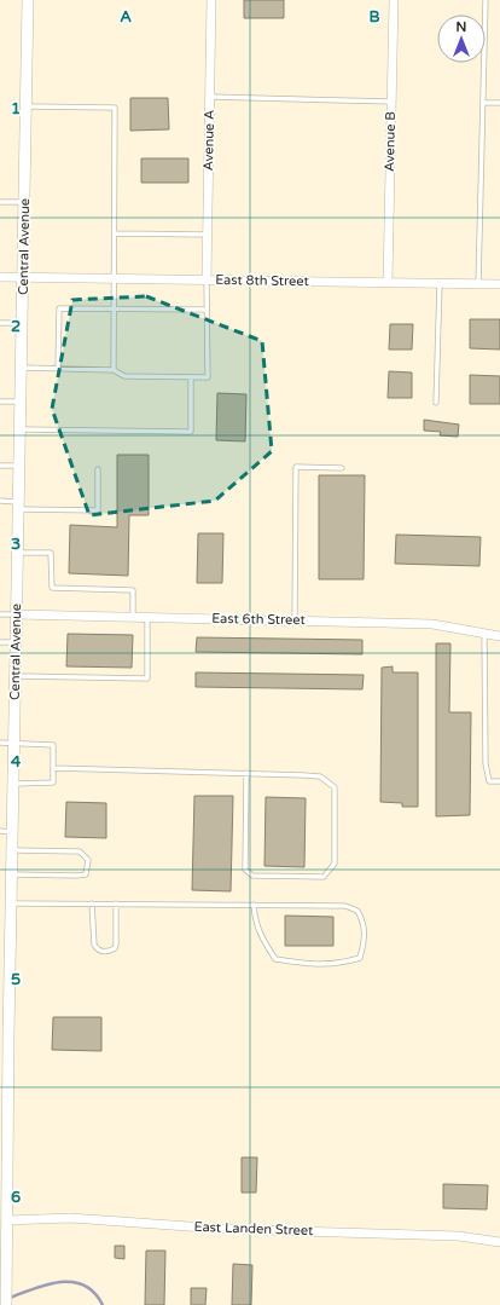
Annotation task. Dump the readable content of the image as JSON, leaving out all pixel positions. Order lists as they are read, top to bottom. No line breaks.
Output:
{"streets":{"street":["Avenue A","Avenue B","Central Avenue","East 8th Street","East 6th Street","East Landen Street"]},"crossings":[["Avenue A","East 8th Street"],["Avenue B","East 8th Street"],["Central Avenue","East 8th Street"],["Central Avenue","East 6th Street"],["Central Avenue","East Landen Street"]],"north":"top","grid":{"columns":["A","B"],"rows":["1","2","3","4","5","6"]}}
